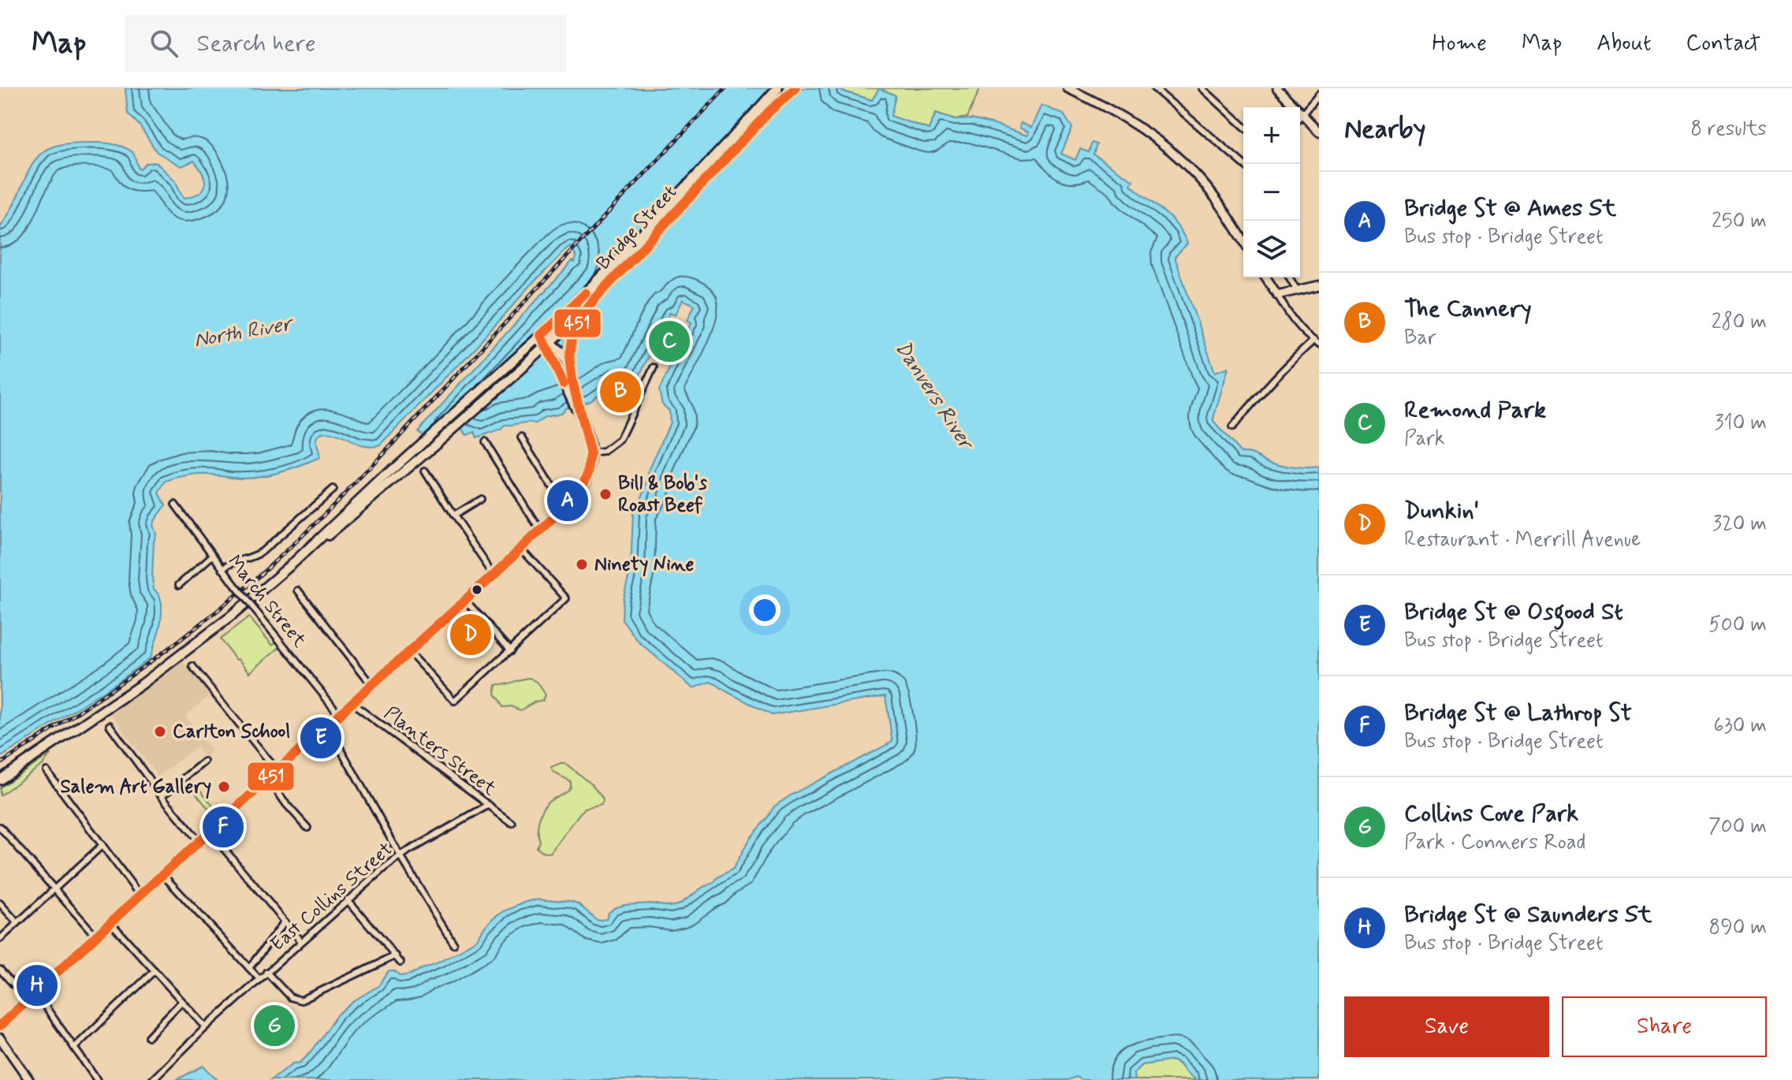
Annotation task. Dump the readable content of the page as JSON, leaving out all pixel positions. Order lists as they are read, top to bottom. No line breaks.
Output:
{"streets":{"highway":["Bridge Street"],"street":["March Street","Planters Street","East Collins Street"]},"crossings":[["Bridge Street","March Street"],["Bridge Street","Planters Street"],["Planters Street","East Collins Street"]],"water":["North River","Danvers River"],"places":["Bill & Bob's Roast Beef","Ninety Nine","Carlton School","Salem Art Gallery"],"lines":["transit line 451"],"page":{"header":"Map","search":"Search here","nav":["Home","Map","About","Contact"],"heading":["Nearby","8 results"],"map_buttons":["+","−"],"list":[{"mark":"A","name":"Bridge St @ Ames St","note":"Bus stop · Bridge Street","value":"250 m"},{"mark":"B","name":"The Cannery","note":"Bar","value":"280 m"},{"mark":"C","name":"Remond Park","note":"Park","value":"310 m"},{"mark":"D","name":"Dunkin'","note":"Restaurant · Merrill Avenue","value":"320 m"},{"mark":"E","name":"Bridge St @ Osgood St","note":"Bus stop · Bridge Street","value":"500 m"},{"mark":"F","name":"Bridge St @ Lathrop St","note":"Bus stop · Bridge Street","value":"630 m"},{"mark":"G","name":"Collins Cove Park","note":"Park · Conners Road","value":"700 m"},{"mark":"H","name":"Bridge St @ Saunders St","note":"Bus stop · Bridge Street","value":"890 m"}],"pins":["C","B","A","D","E","F","H","G"],"buttons":["Save","Share"]}}
